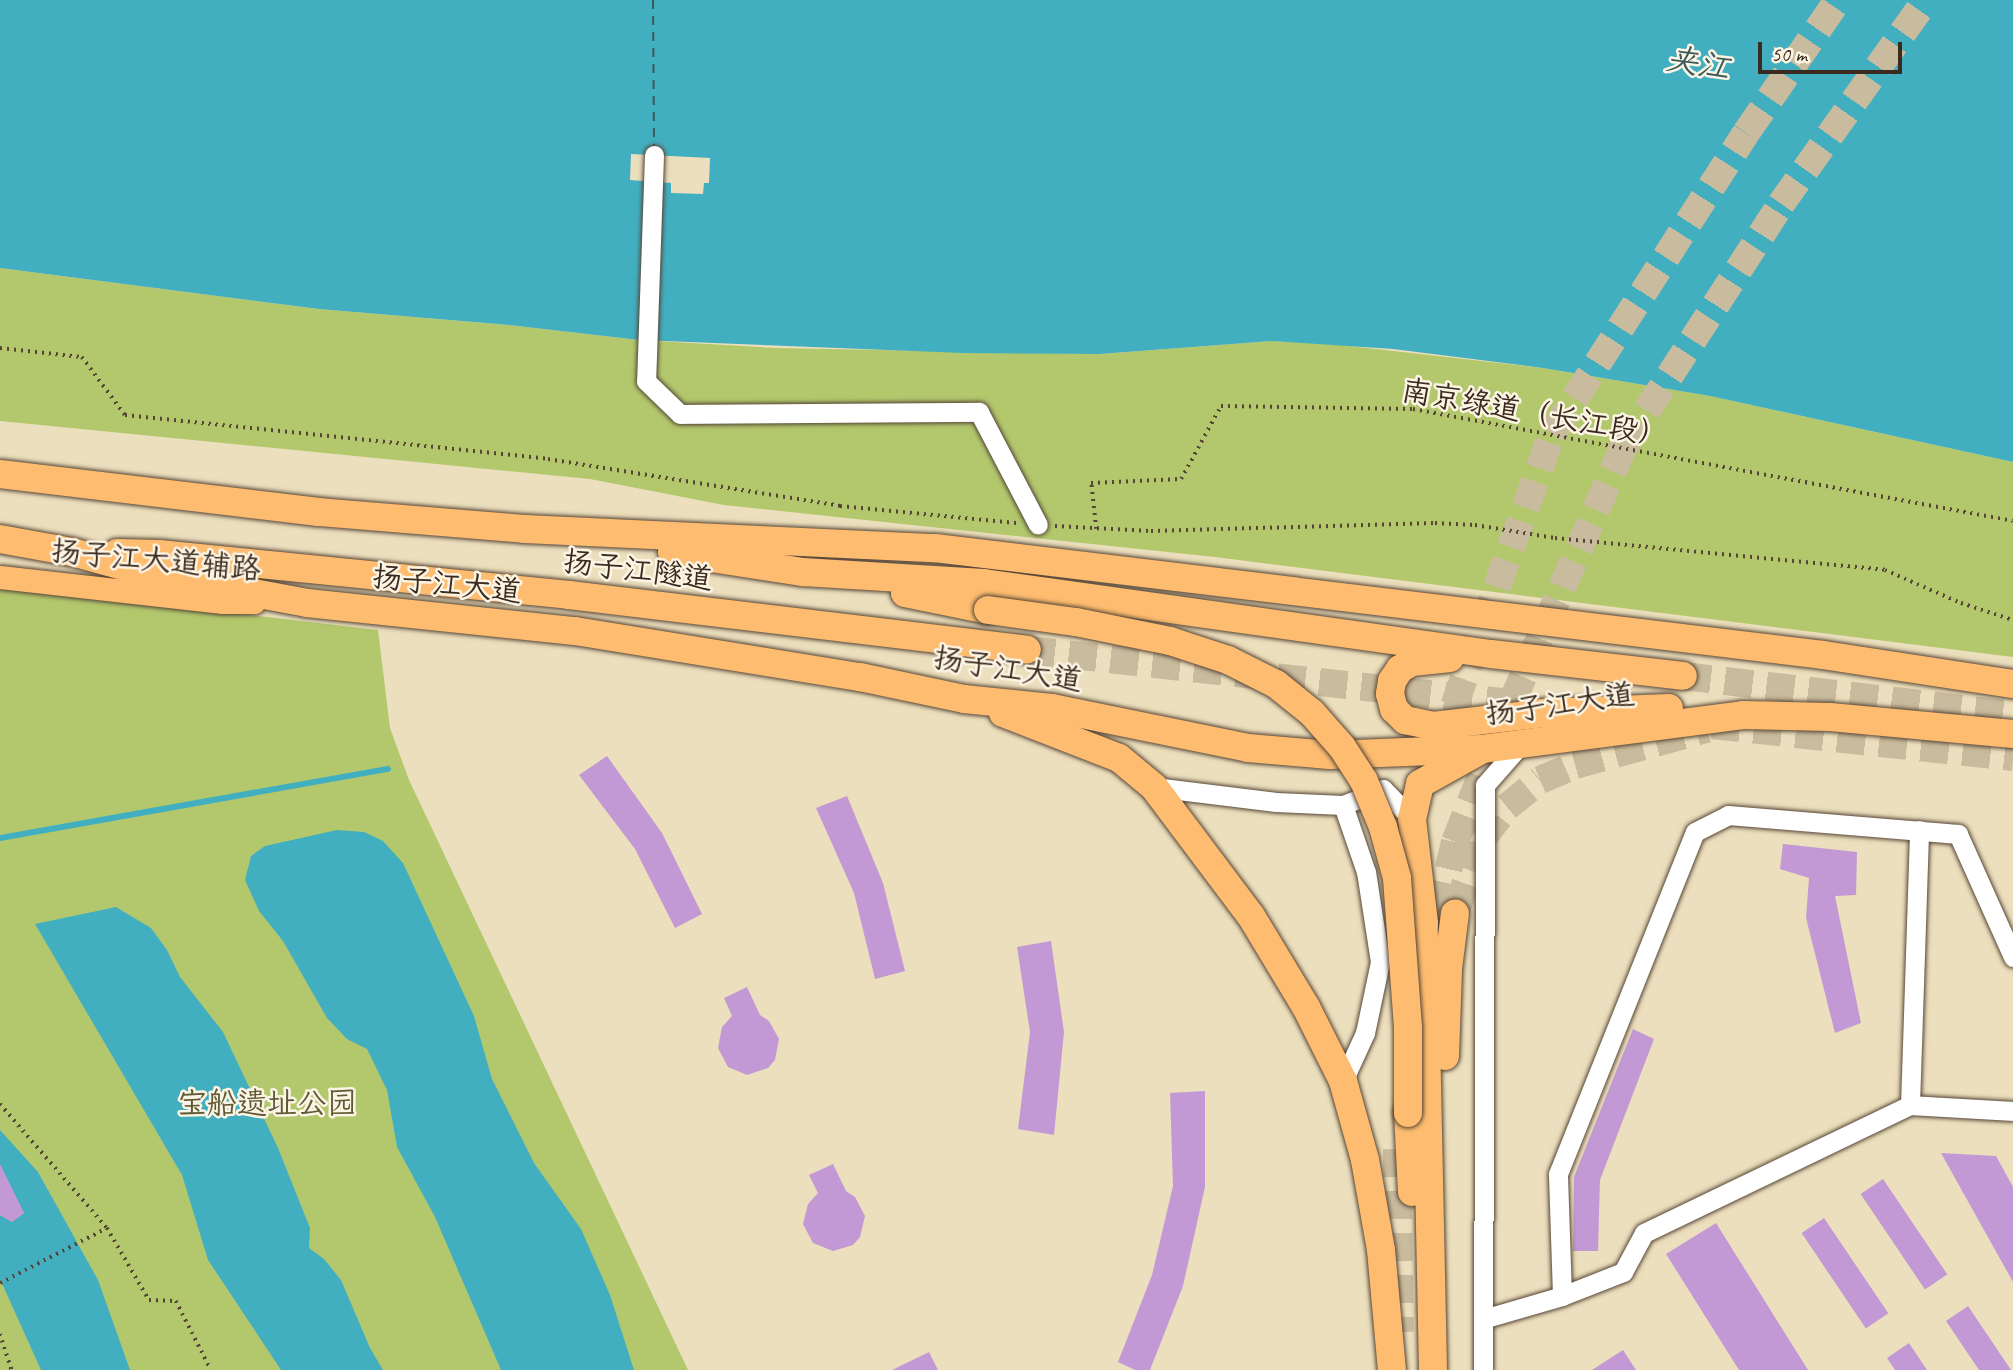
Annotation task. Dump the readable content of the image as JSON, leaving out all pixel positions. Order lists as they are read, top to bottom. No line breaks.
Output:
{"streets":{"highway":["扬子江隧道","扬子江大道"],"main road":["扬子江大道辅路"],"path":["南京绿道（长江段）"]},"crossings":[["扬子江大道辅路","扬子江大道"],["扬子江隧道","扬子江大道"]],"water":["夹江"],"parks":["宝船遗址公园"],"scale_bar":"50 m"}
